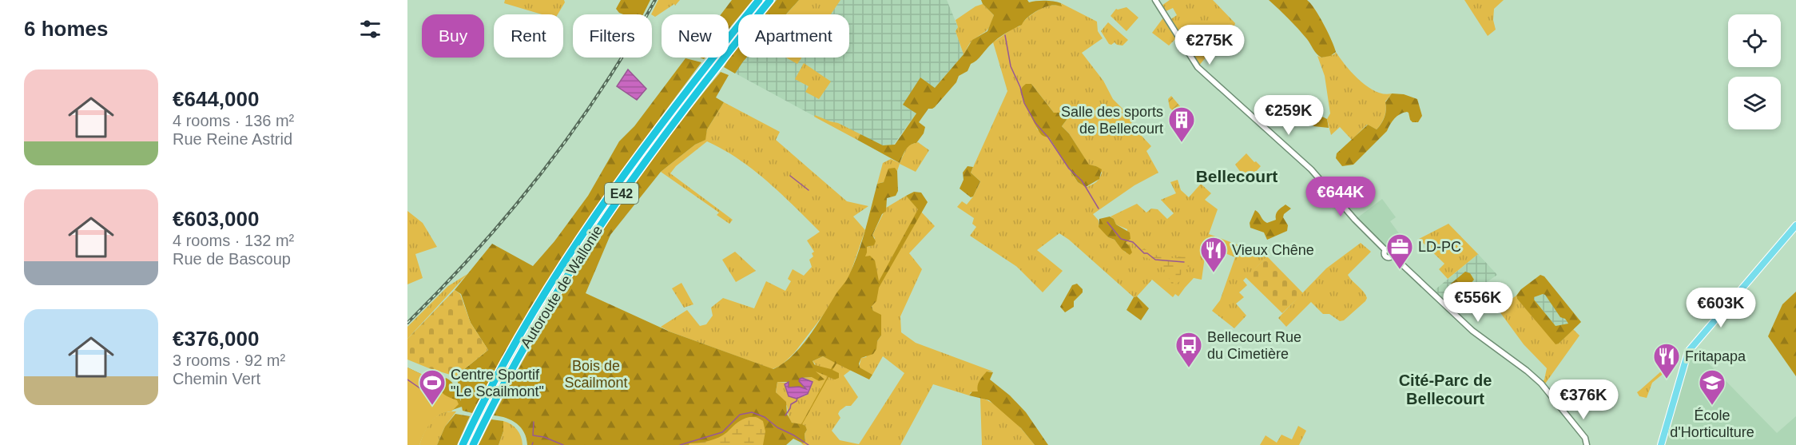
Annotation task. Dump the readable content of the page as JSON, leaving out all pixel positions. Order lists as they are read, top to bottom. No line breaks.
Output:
{"streets":{"highway":["E42","Autoroute de Wallonie"]},"districts":["Bellecourt","Cité-Parc de Bellecourt"],"parks":["Bois de Scailmont"],"places":{"building":["Salle des sports de Bellecourt"],"office":["LD-PC"],"restaurant":["Vieux Chêne","Fritapapa"],"bus stop":["Bellecourt Rue du Cimetière"],"sports":["Centre Sportif \"Le Scailmont\""],"school or university":["École d'Horticulture"]},"page":{"heading":"6 homes","chip":["Buy","Rent","Filters","New","Apartment"],"price":["€275K","€259K","€644K","€556K","€603K","€376K"],"list":[{"name":"€644,000","note":"4 rooms · 136 m² · Rue Reine Astrid"},{"name":"€603,000","note":"4 rooms · 132 m² · Rue de Bascoup"},{"name":"€376,000","note":"3 rooms · 92 m² · Chemin Vert"}]}}
